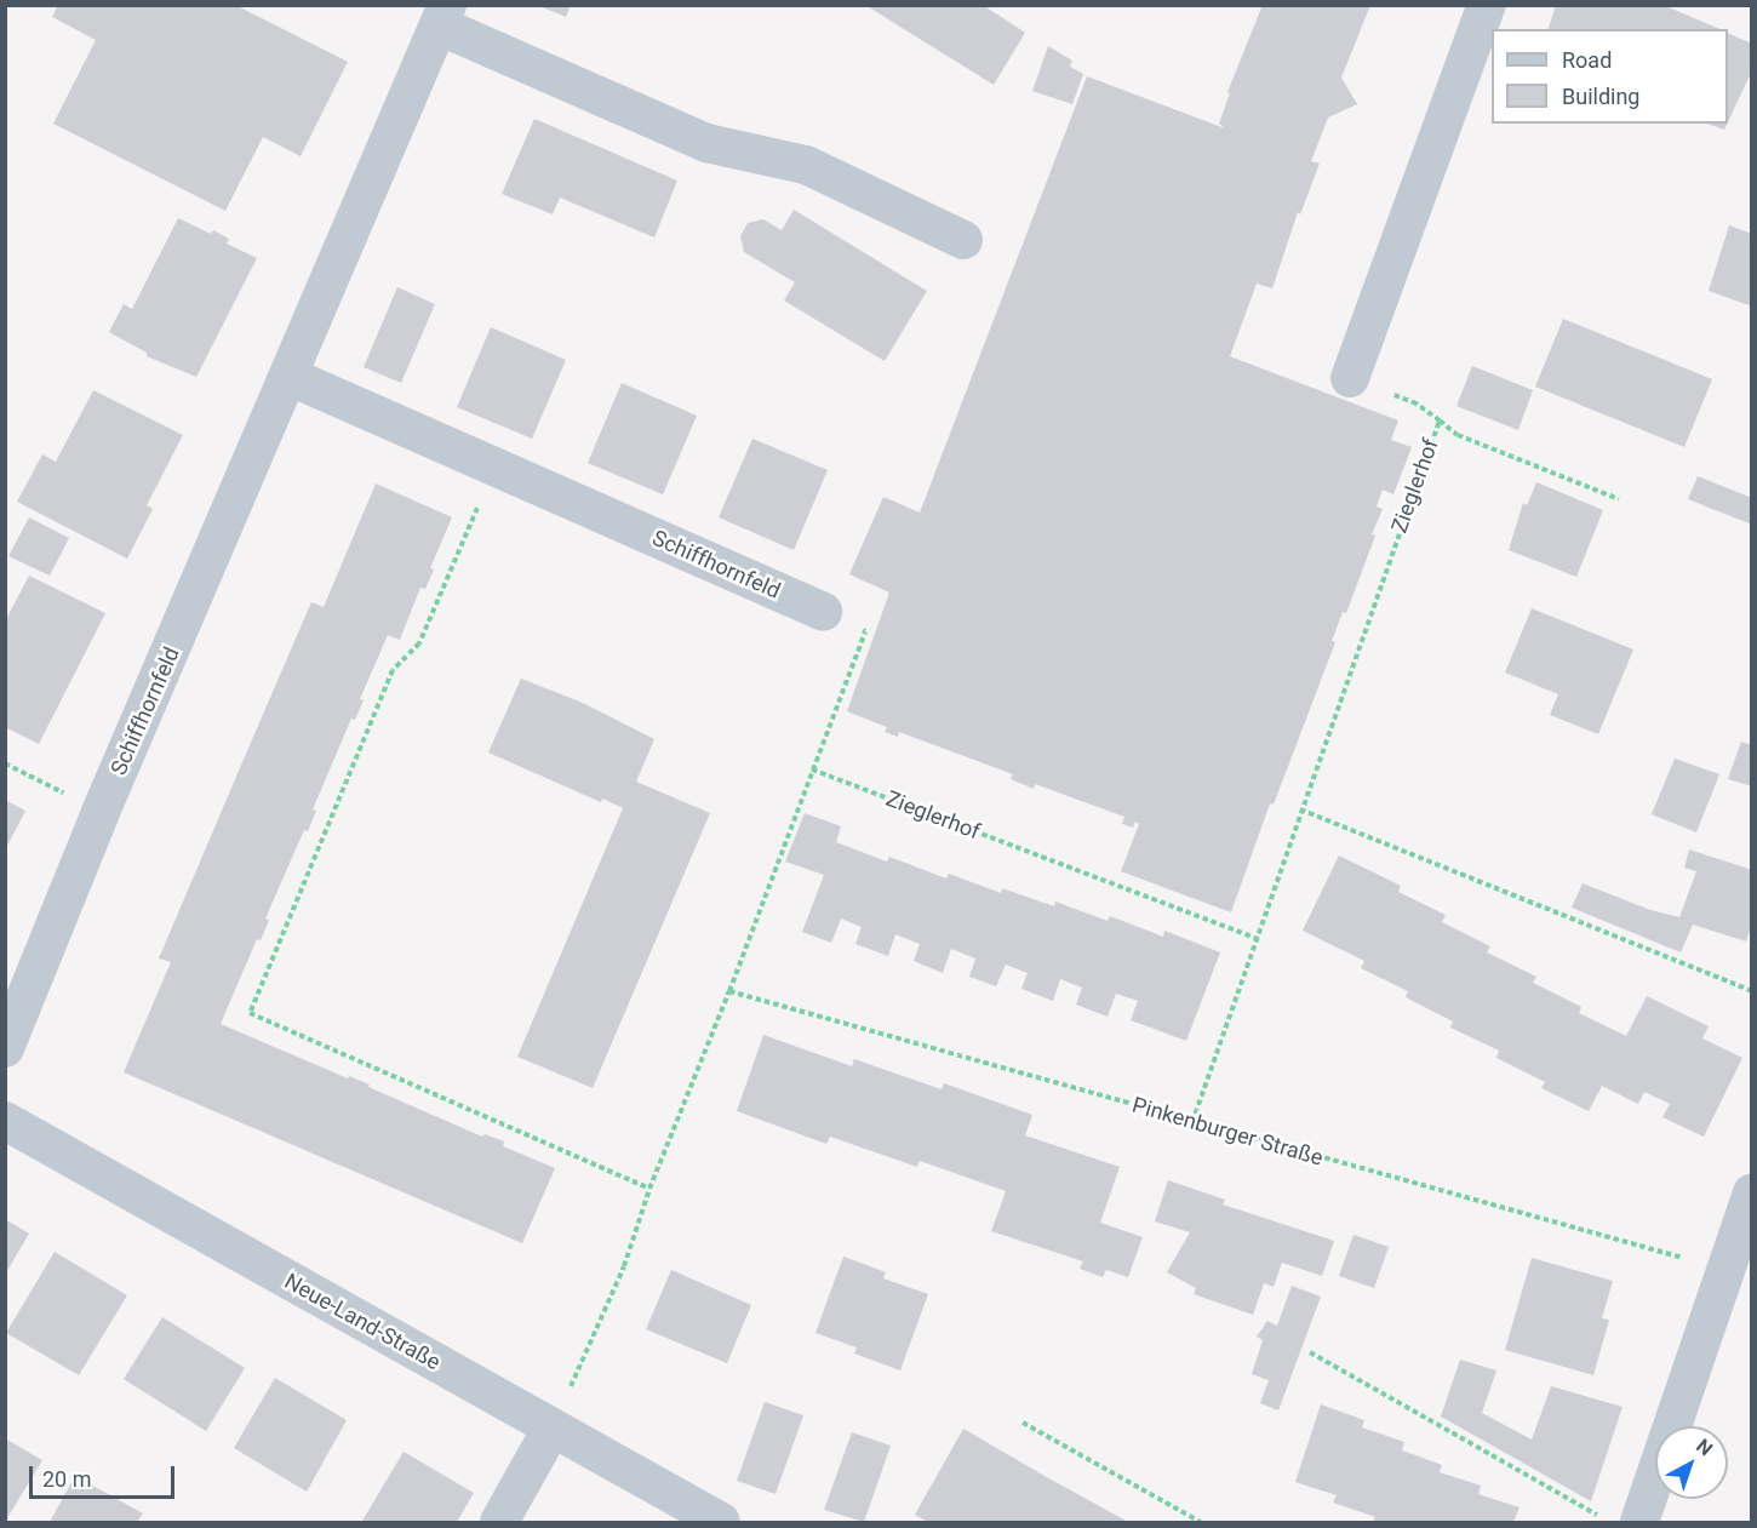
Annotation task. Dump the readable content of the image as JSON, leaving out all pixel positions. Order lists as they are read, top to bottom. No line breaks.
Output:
{"streets":{"street":["Schiffhornfeld","Neue-Land-Straße"],"path":["Zieglerhof","Pinkenburger Straße"]},"crossings":[["Zieglerhof","Pinkenburger Straße"]],"legend":["Road","Building"],"scale_bar":"20 m","north":"top right"}
